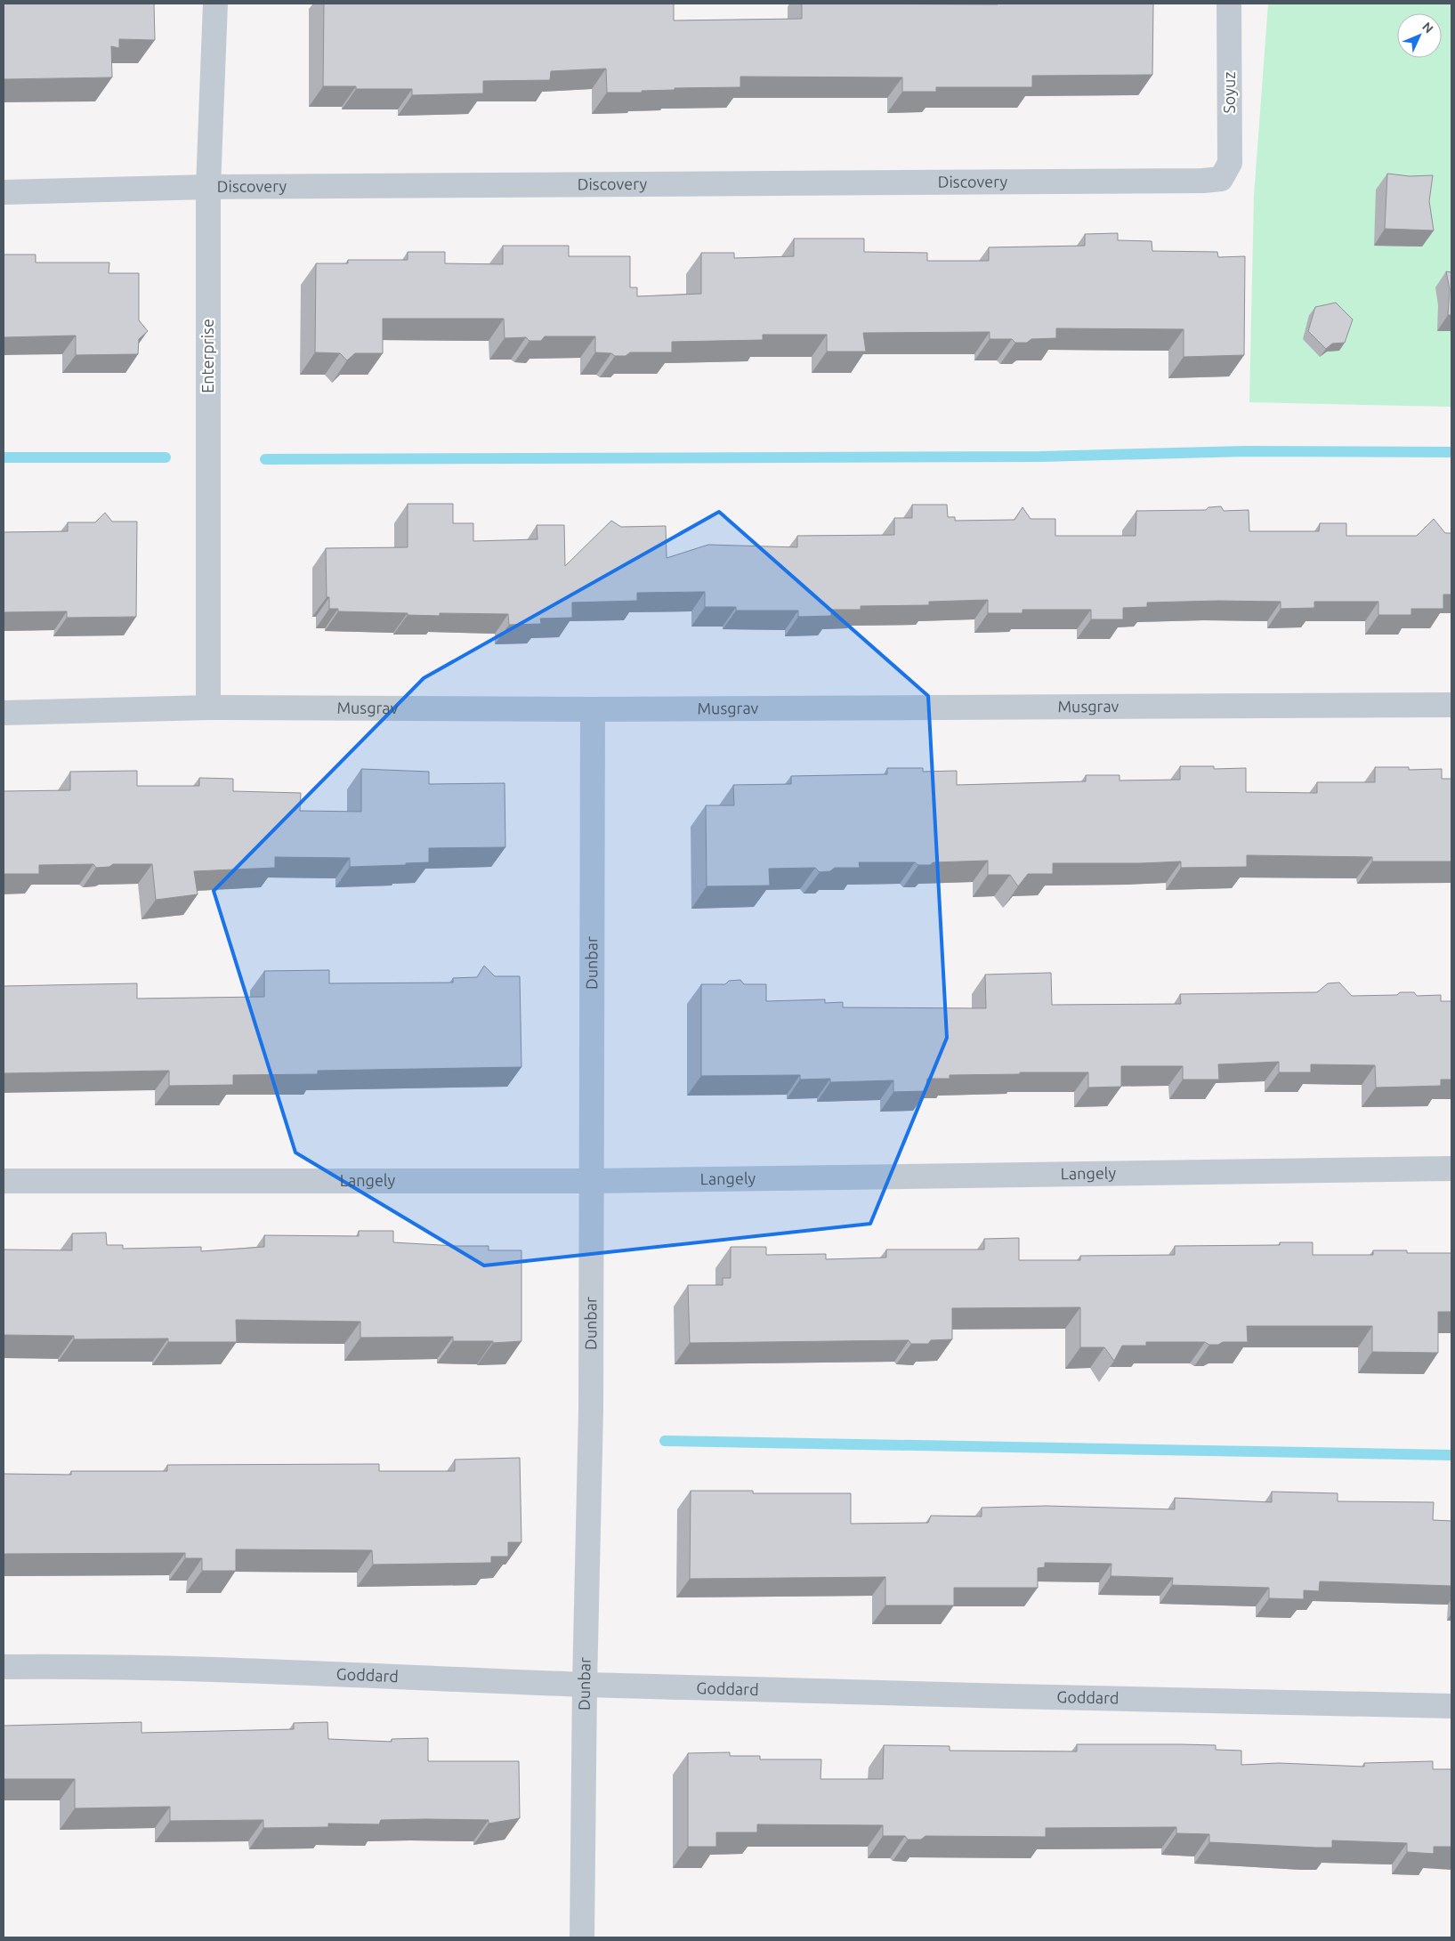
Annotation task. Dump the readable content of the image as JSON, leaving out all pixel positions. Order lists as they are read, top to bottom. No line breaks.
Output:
{"streets":{"street":["Soyuz","Discovery","Enterprise","Musgrav","Dunbar","Langely","Goddard"]},"crossings":[["Soyuz","Discovery"],["Discovery","Enterprise"],["Enterprise","Musgrav"],["Musgrav","Dunbar"],["Dunbar","Langely"],["Dunbar","Goddard"]],"north":"top right"}
